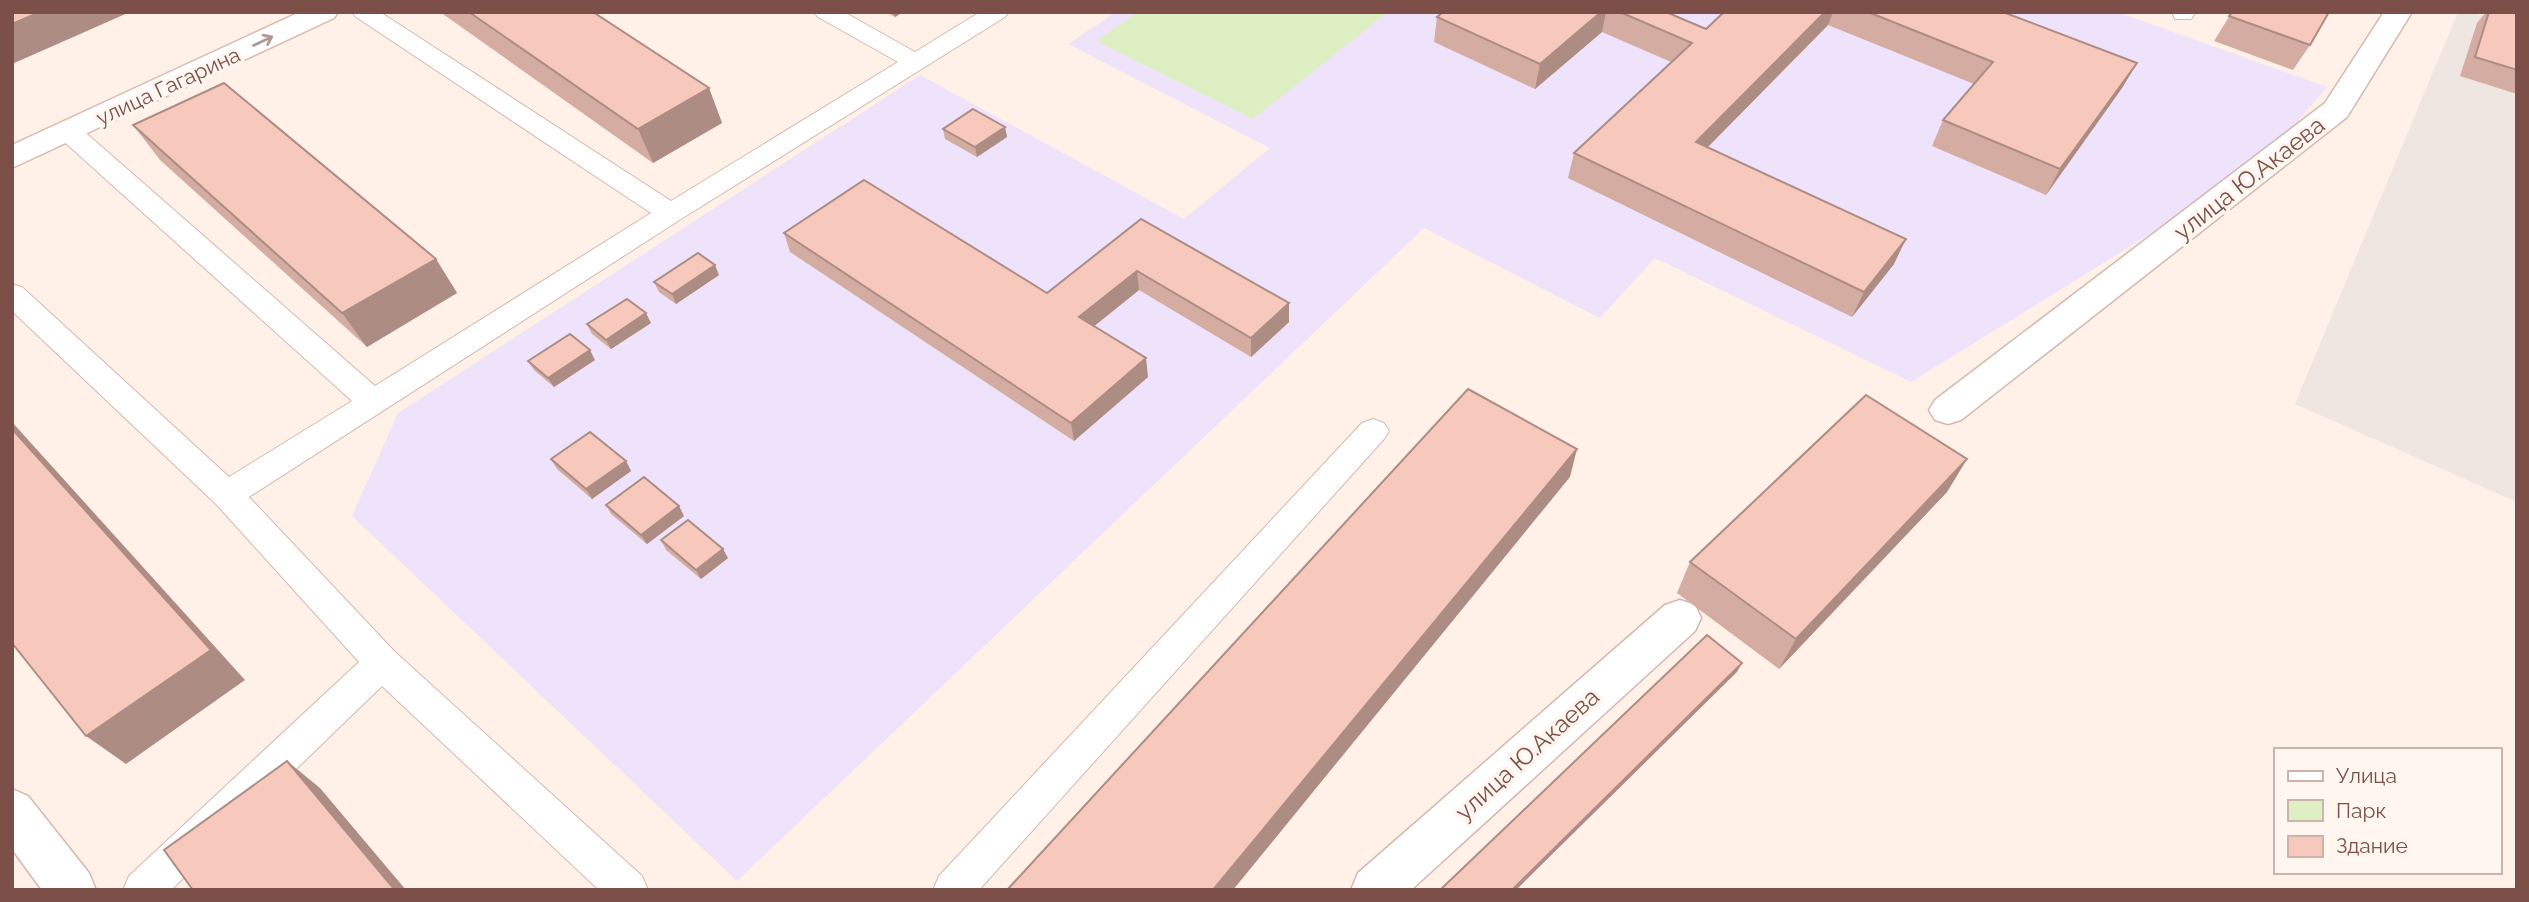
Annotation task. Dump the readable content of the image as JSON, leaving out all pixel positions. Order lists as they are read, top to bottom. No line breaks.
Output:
{"streets":{"street":["улица Гагарина","улица Ю.Акаева"]},"legend":["Улица","Парк","Здание"]}
